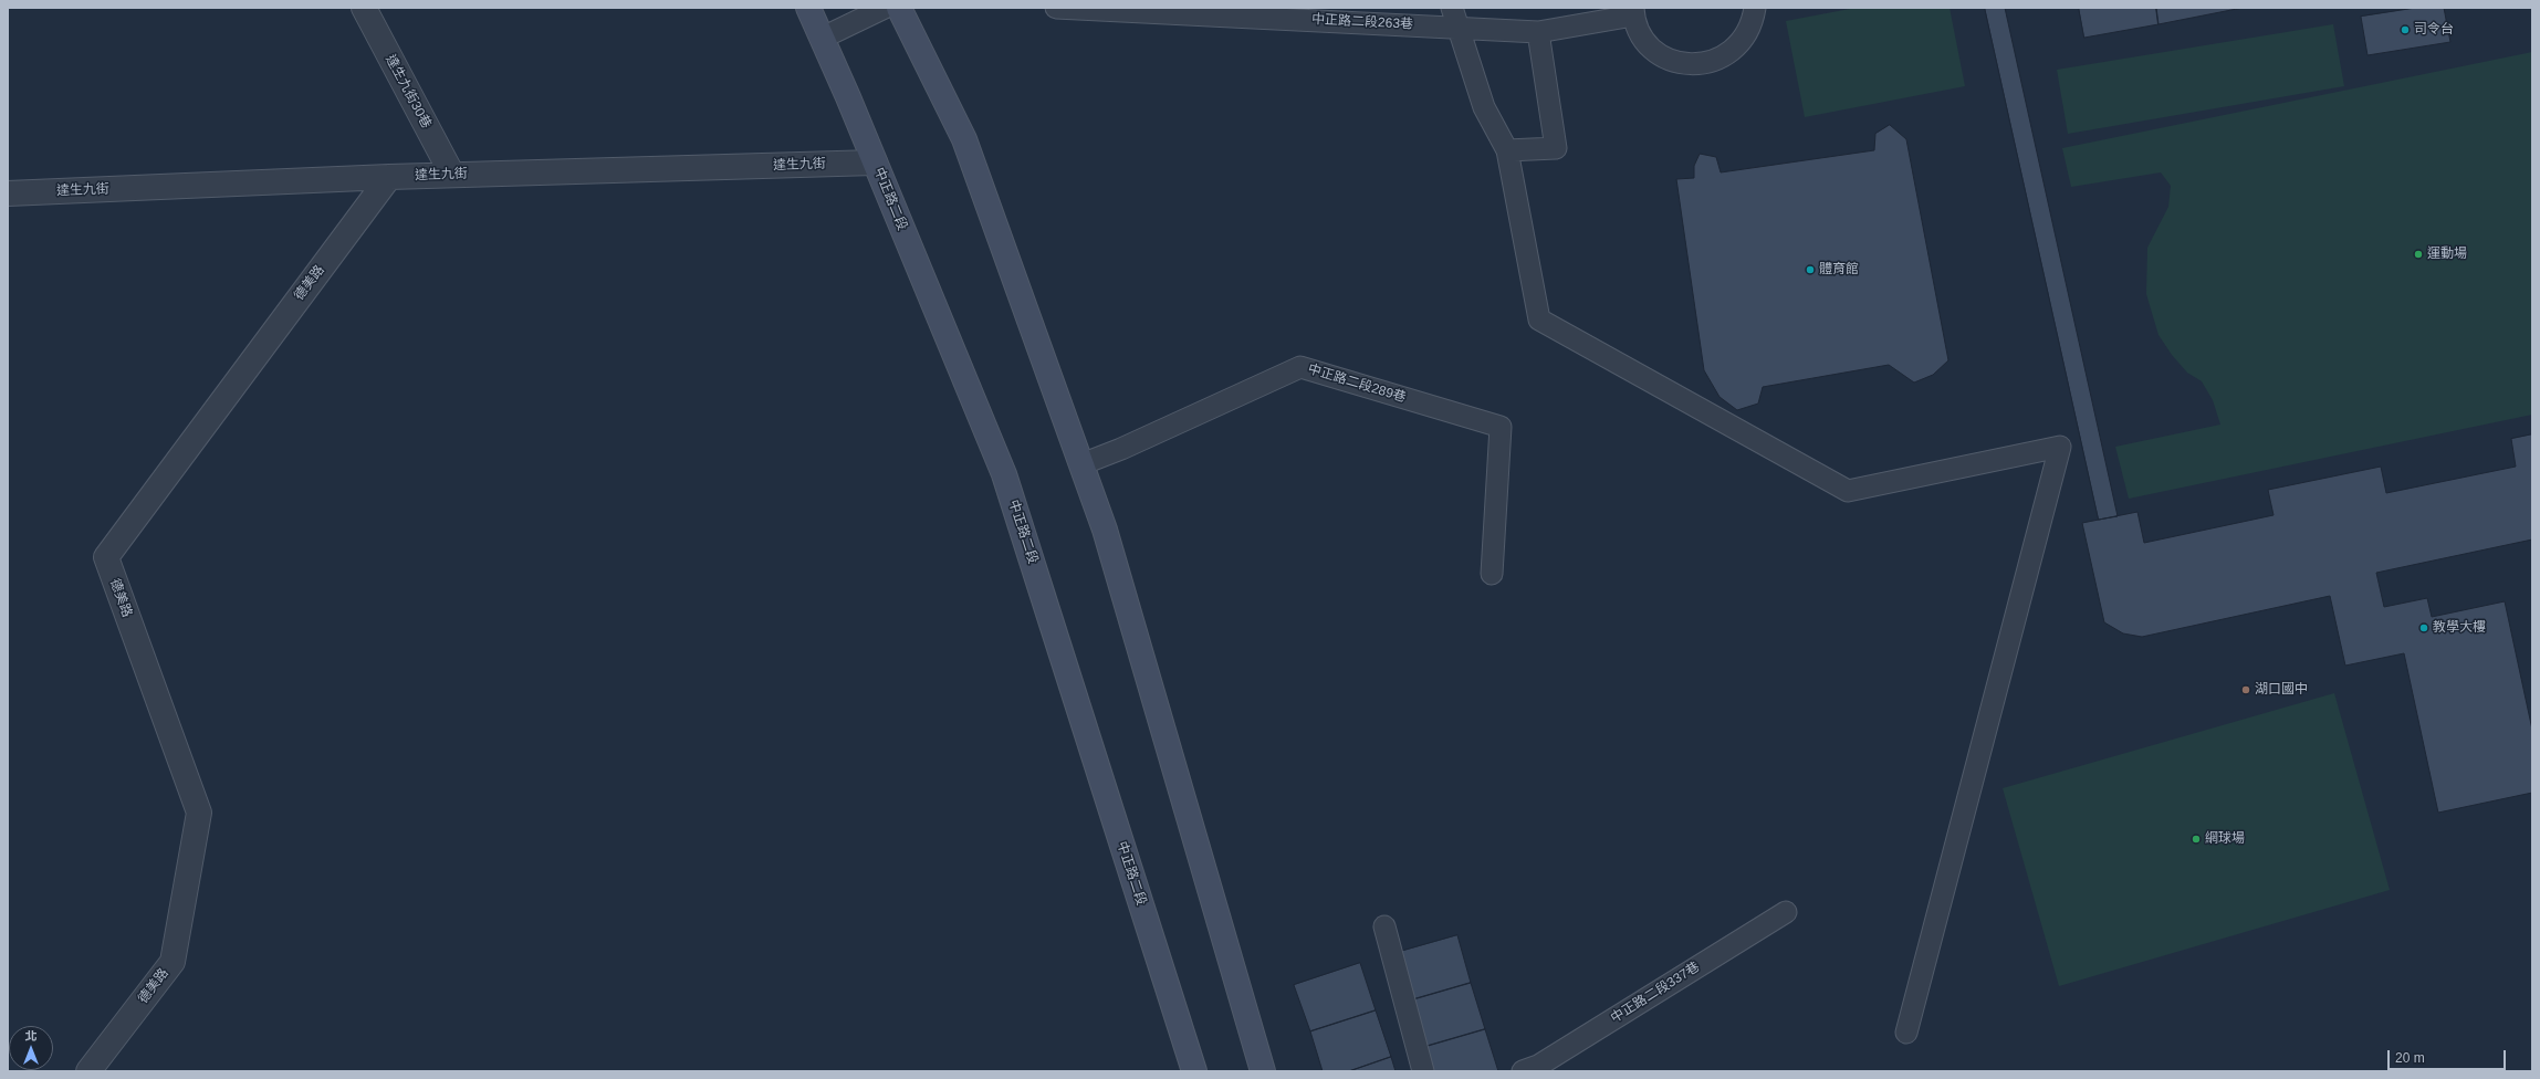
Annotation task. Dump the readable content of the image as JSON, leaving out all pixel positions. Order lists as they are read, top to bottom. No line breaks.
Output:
{"streets":{"main road":["中正路二段"],"street":["達生九街30巷","達生九街","德美路"],"lane":["中正路二段263巷","中正路二段289巷","中正路二段337巷"]},"crossings":[["達生九街30巷","達生九街"],["達生九街","中正路二段"],["達生九街","德美路"]],"places":["司令台","運動場","體育館","教學大樓","湖口國中","網球場"],"scale_bar":"20 m","north":"top"}
